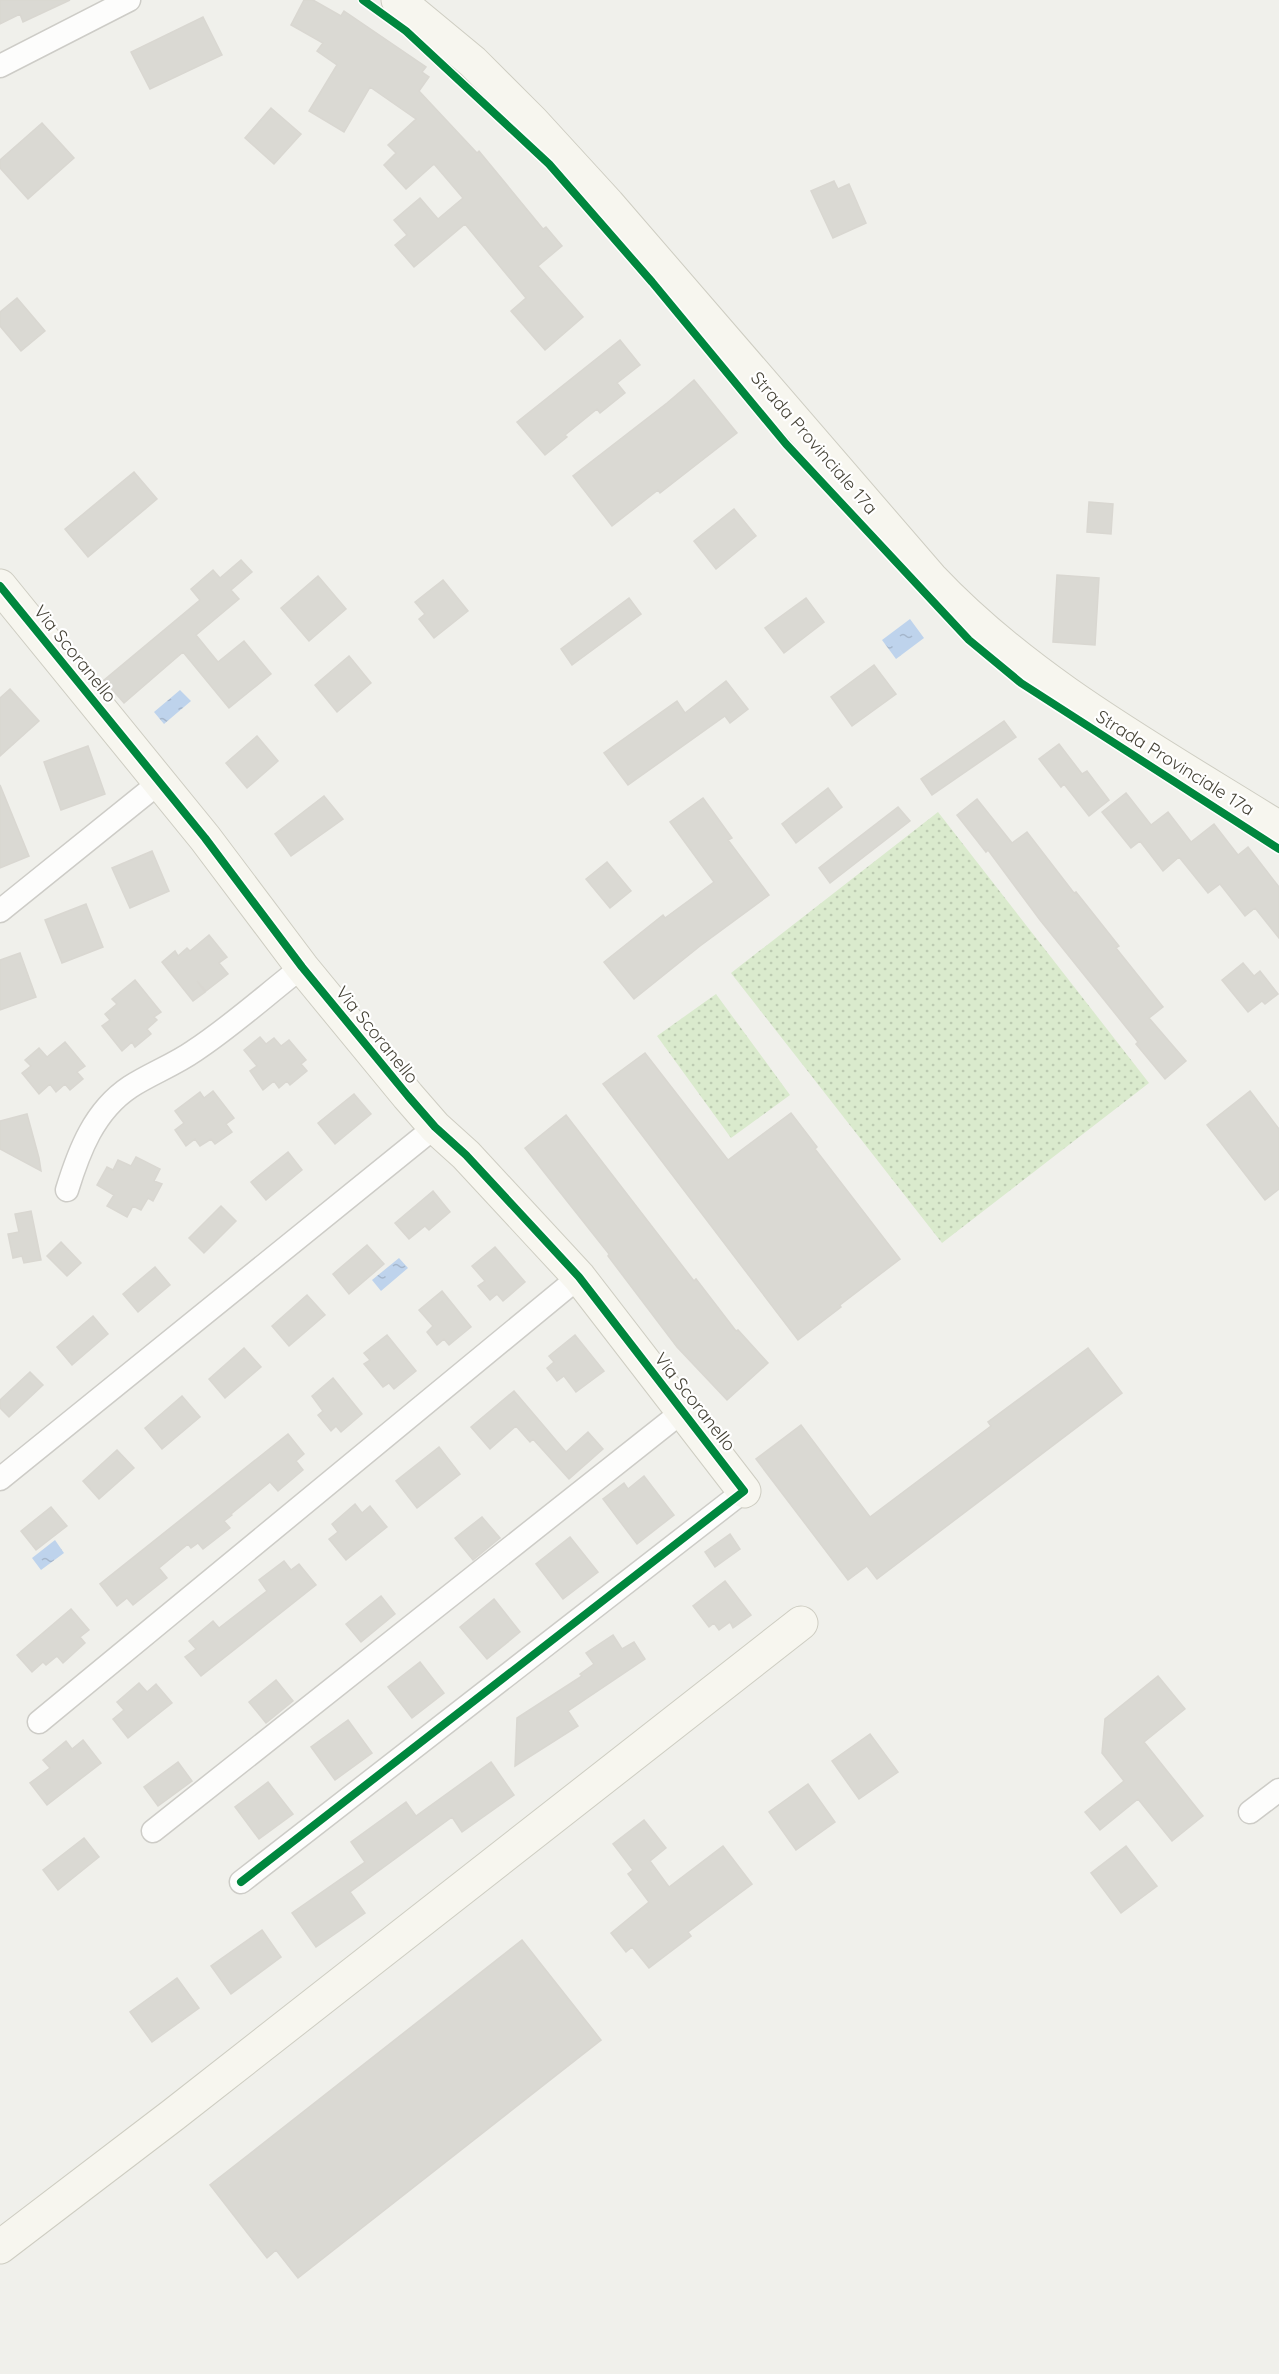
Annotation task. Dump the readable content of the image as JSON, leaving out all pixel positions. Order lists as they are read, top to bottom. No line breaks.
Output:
{"streets":{"street":["Strada Provinciale 17a","Via Scoranello"]}}
